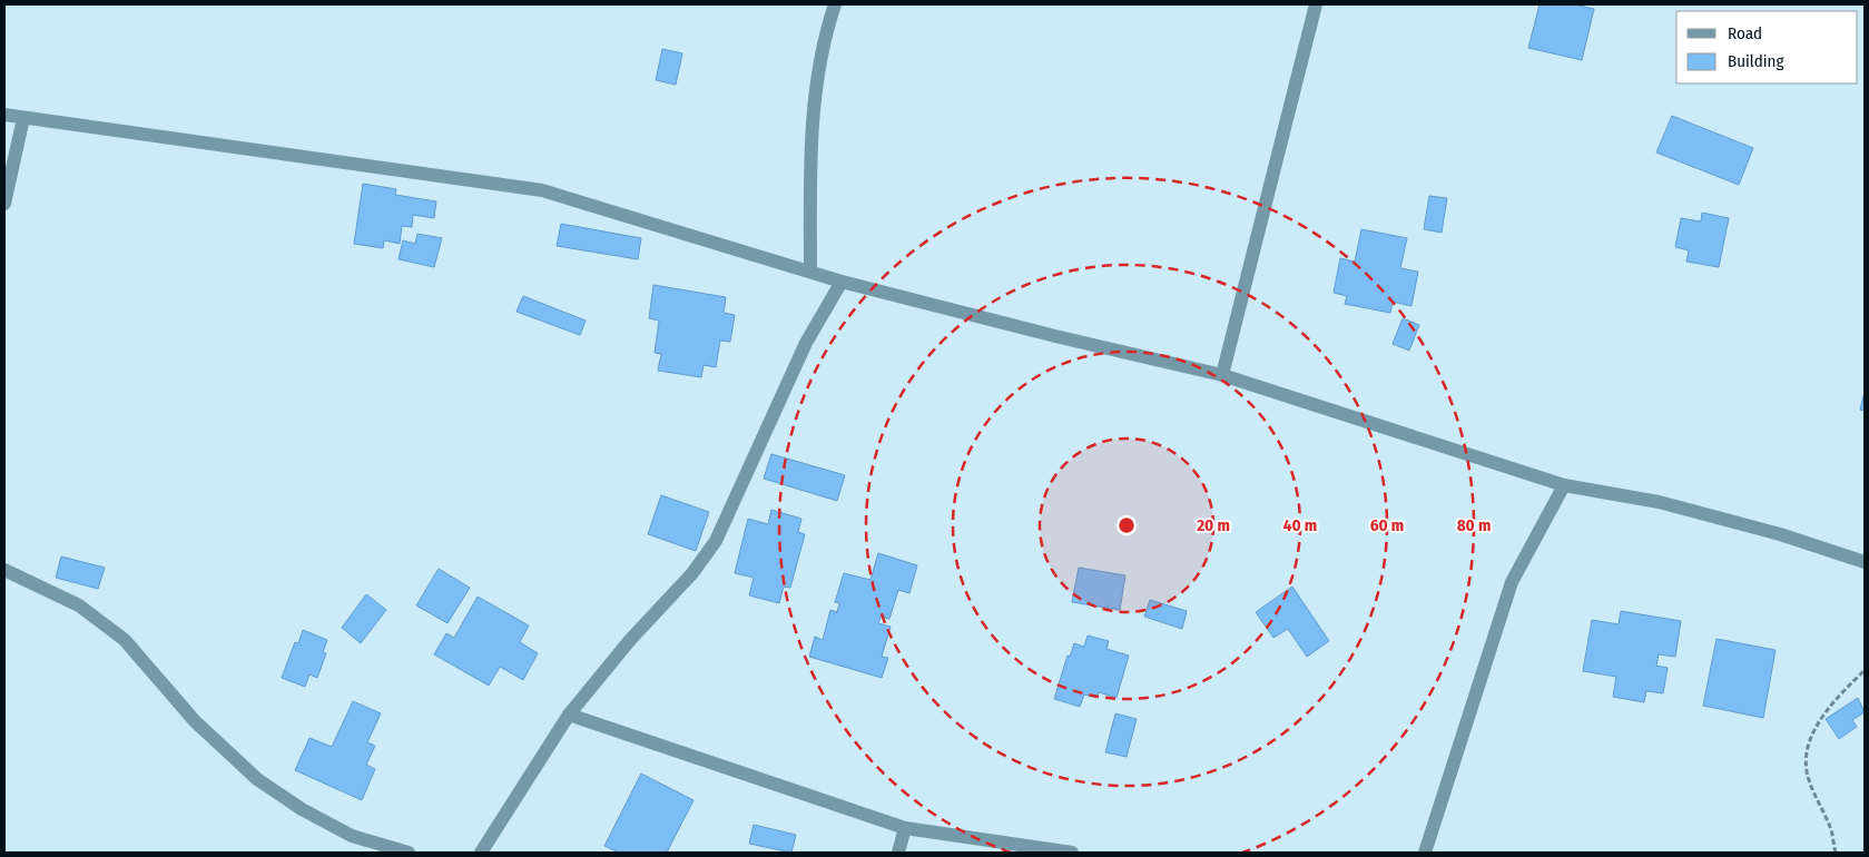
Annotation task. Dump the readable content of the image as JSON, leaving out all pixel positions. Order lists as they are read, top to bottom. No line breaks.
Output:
{"legend":["Road","Building"],"rings":["20 m","40 m","60 m","80 m"]}
